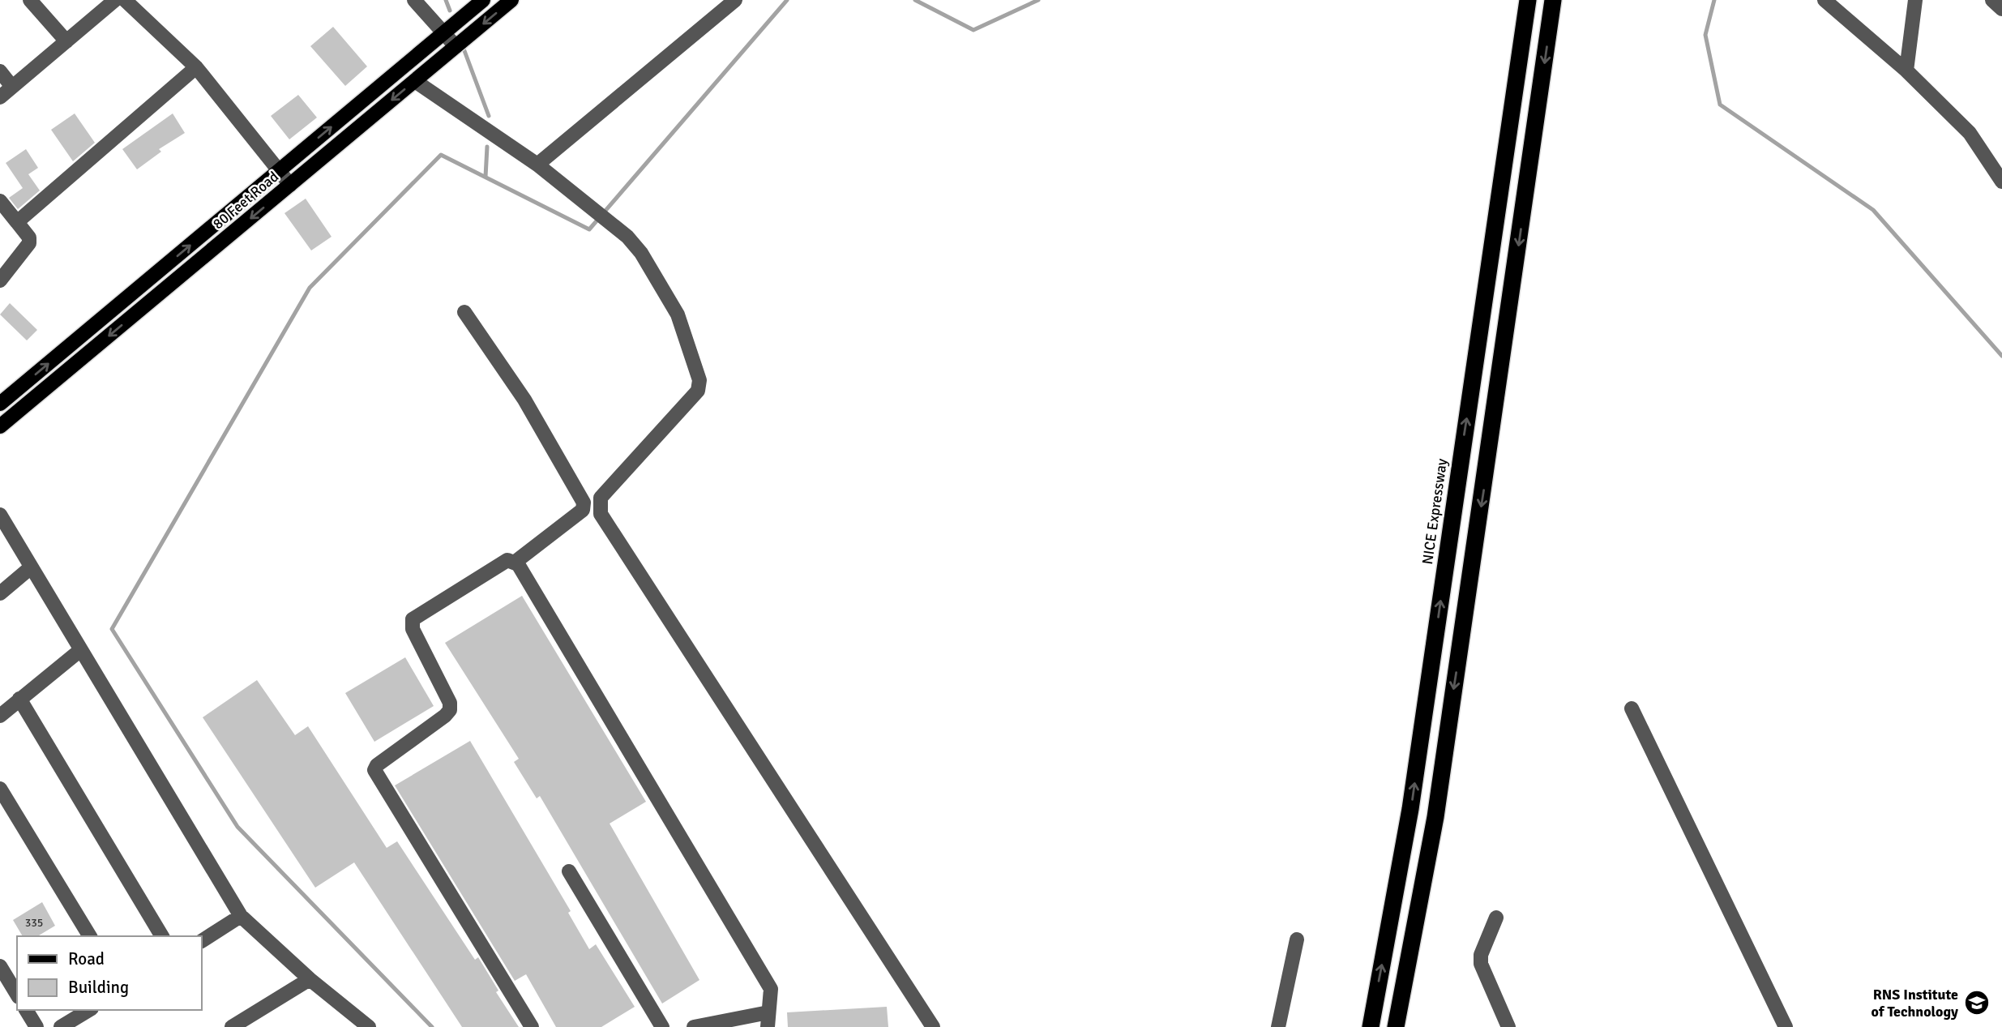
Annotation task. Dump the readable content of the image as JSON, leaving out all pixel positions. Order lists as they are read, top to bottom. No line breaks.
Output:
{"streets":{"highway":["NICE Expressway"],"main road":["80 Feet Road"]},"places":{"school or university":["RNS Institute of Technology"]},"house_numbers":["335"],"legend":["Road","Building"]}
